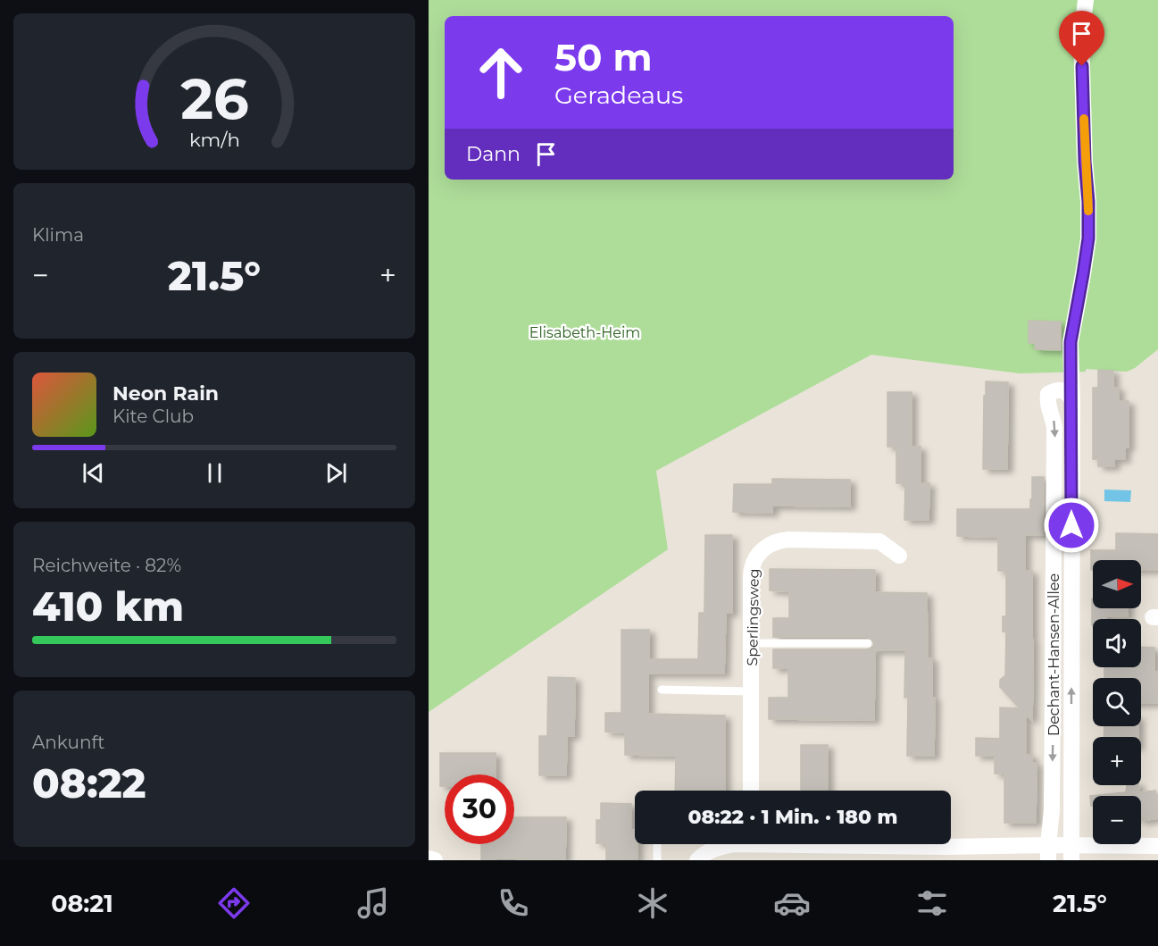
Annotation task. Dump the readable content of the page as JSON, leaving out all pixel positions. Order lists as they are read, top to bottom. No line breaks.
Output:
{"streets":{"street":["Sperlingsweg","Dechant-Hansen-Allee"]},"parks":["Elisabeth-Heim"],"north":"right","page":{"turn":["50 m","Geradeaus"],"then":"Dann","tile":["Klima",["Reichweite · 82%","410 km"],["Ankunft","08:22"]],"heat":["−","21.5°","+"],"song":["Neon Rain","Kite Club"],"map_buttons":["+","−"],"limit":"30","trip":"08:22 · 1 Min. · 180 m","tabs":["08:21","21.5°"],"gauge":["26","km/h"]}}
